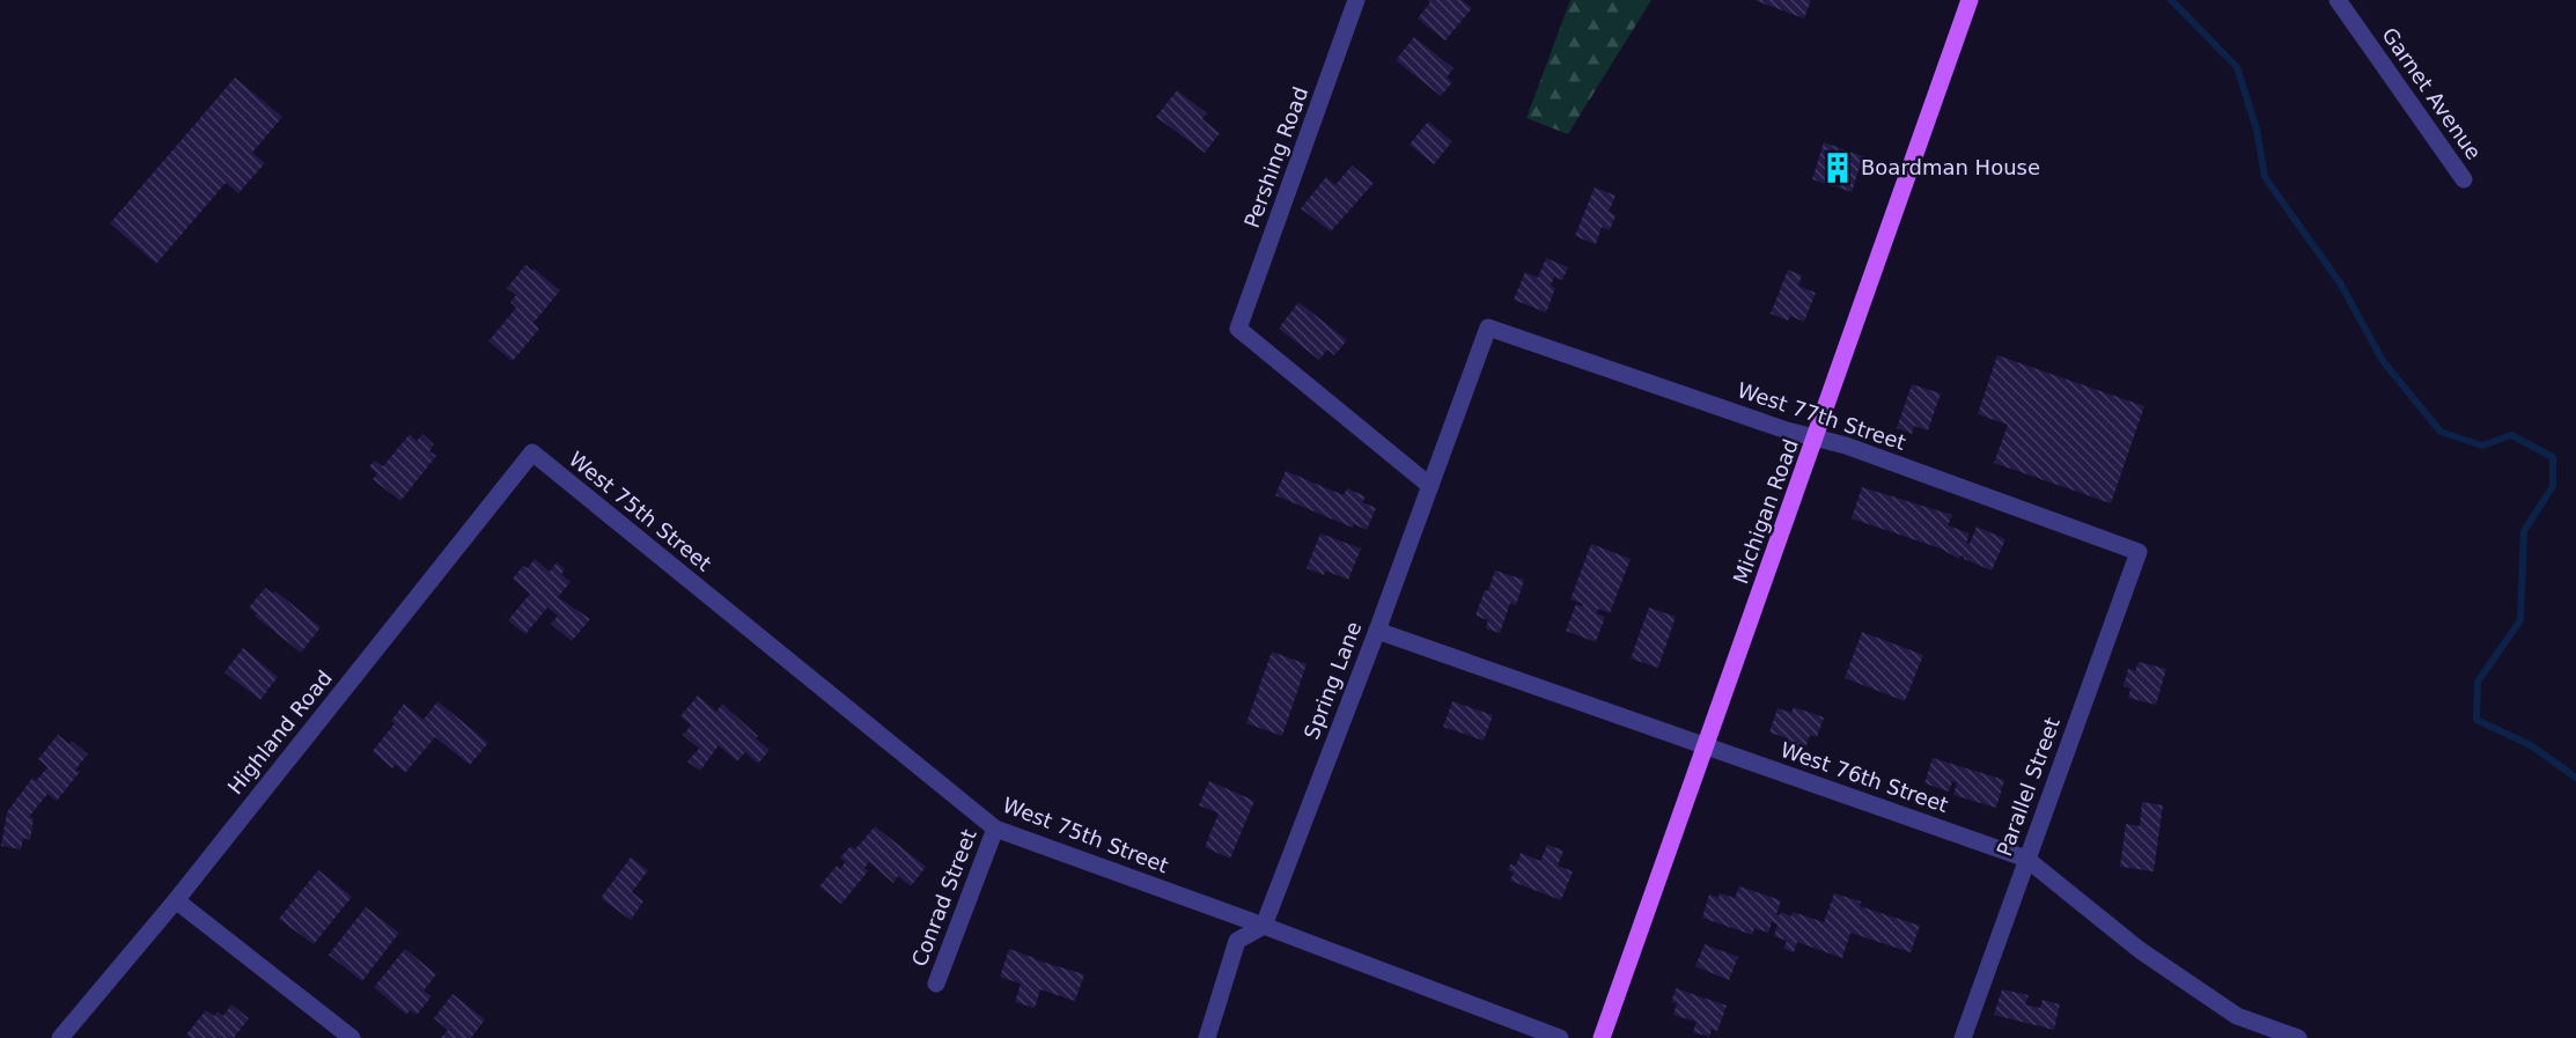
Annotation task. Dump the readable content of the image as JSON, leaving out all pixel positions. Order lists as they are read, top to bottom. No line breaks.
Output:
{"streets":{"main road":["Michigan Road"],"street":["Garnet Avenue","Pershing Road","West 77th Street","West 75th Street","Spring Lane","Highland Road","West 76th Street","Parallel Street","Conrad Street"]},"crossings":[["Pershing Road","Spring Lane"],["West 77th Street","Michigan Road"],["West 77th Street","Spring Lane"],["West 77th Street","Parallel Street"],["West 75th Street","Spring Lane"],["West 75th Street","Highland Road"],["West 75th Street","Conrad Street"],["Michigan Road","West 76th Street"],["Spring Lane","West 76th Street"],["West 76th Street","Parallel Street"]],"places":{"building":["Boardman House"]}}
